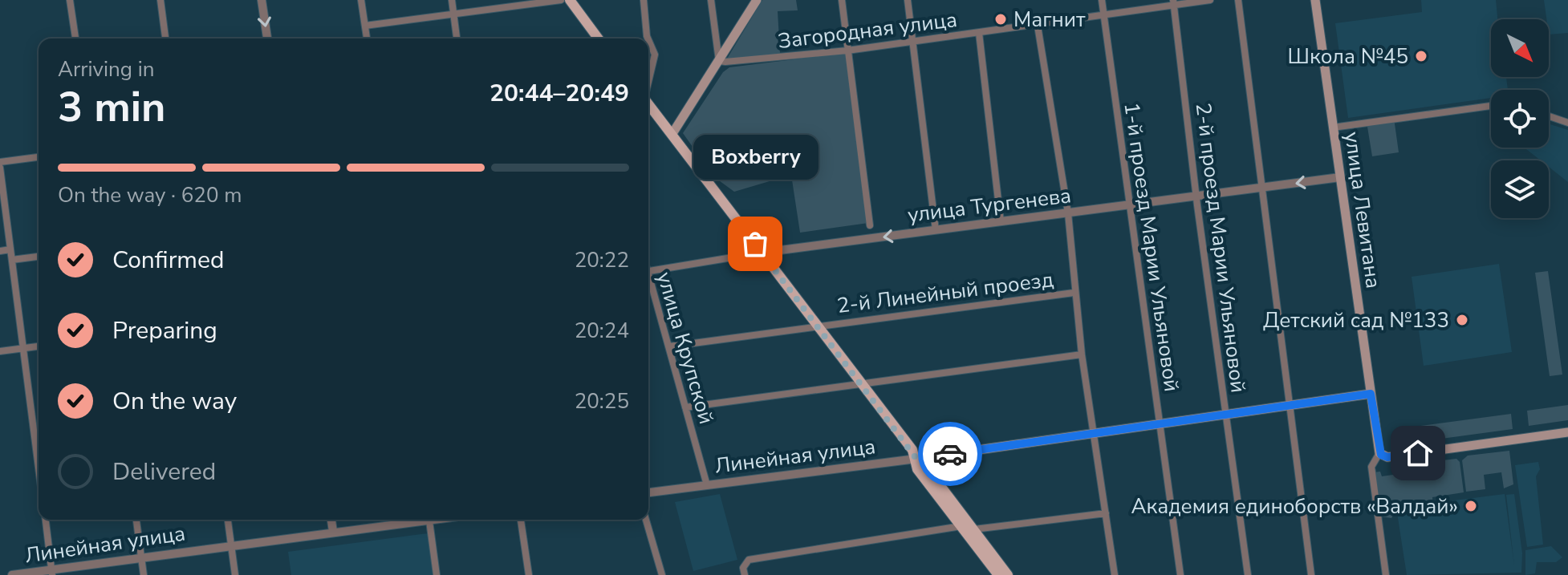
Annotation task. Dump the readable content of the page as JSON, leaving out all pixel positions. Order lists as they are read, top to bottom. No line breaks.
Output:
{"streets":{"main road":["улица Левитана","Линейная улица"],"street":["Загородная улица","улица Тургенева","1-й проезд Марии Ульяновой","2-й проезд Марии Ульяновой","2-й Линейный проезд","улица Крупской"]},"crossings":[["Загородная улица","1-й проезд Марии Ульяновой"],["Загородная улица","2-й проезд Марии Ульяновой"],["улица Тургенева","улица Левитана"],["улица Тургенева","1-й проезд Марии Ульяновой"],["улица Тургенева","2-й проезд Марии Ульяновой"],["улица Левитана","Линейная улица"],["1-й проезд Марии Ульяновой","Линейная улица"],["2-й проезд Марии Ульяновой","Линейная улица"],["2-й Линейный проезд","улица Крупской"],["улица Крупской","Линейная улица"]],"one_way":["улица Тургенева"],"places":["Магнит","Школа №45","Boxberry","Детский сад №133","Академия единоборств «Валдай»"],"north":"bottom right","page":{"heading":["3 min","Arriving in","20:44–20:49"],"bubble":"Boxberry","bar":"On the way · 620 m","list":[["Confirmed","20:22"],["Preparing","20:24"],["On the way","20:25"],"Delivered"]}}
